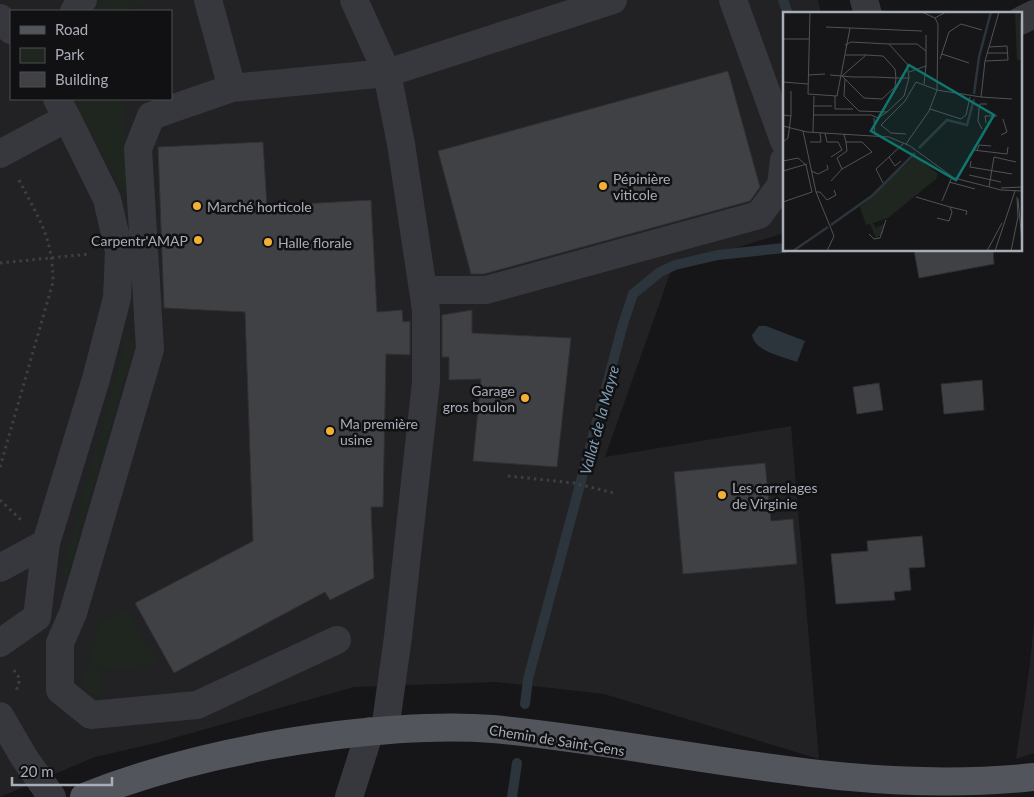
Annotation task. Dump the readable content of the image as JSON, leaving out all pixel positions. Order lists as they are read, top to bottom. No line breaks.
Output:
{"streets":{"main road":["Chemin de Saint-Gens"]},"water":["Vallat de la Mayre"],"places":["Pépinière viticole","Marché horticole","Carpentr'AMAP","Halle florale","Garage gros boulon","Ma première usine","Les carrelages de Virginie"],"legend":["Road","Park","Building"],"scale_bar":"20 m"}
